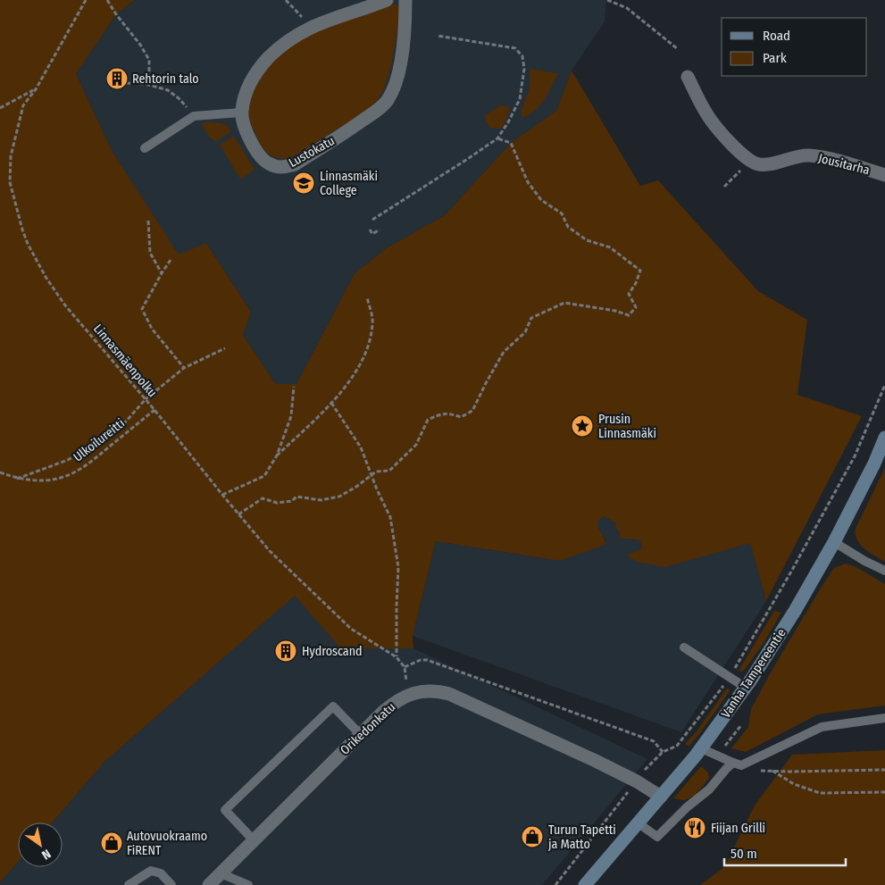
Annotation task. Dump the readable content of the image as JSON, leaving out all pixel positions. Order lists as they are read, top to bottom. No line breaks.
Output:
{"streets":{"main road":["Vanha Tampereentie"],"street":["Lustokatu","Jousitarha","Orikedonkatu"],"path":["Linnasmäenpolku","Ulkoilureitti"]},"crossings":[["Linnasmäenpolku","Ulkoilureitti"],["Vanha Tampereentie","Orikedonkatu"]],"places":{"building":["Rehtorin talo","Hydroscand"],"school or university":["Linnasmäki College"],"place":["Prusin Linnasmäki"],"restaurant":["Fiijan Grilli"],"shop":["Turun Tapetti ja Matto","Autovuokraamo FiRENT"]},"legend":["Road","Park"],"scale_bar":"50 m","north":"bottom right"}
